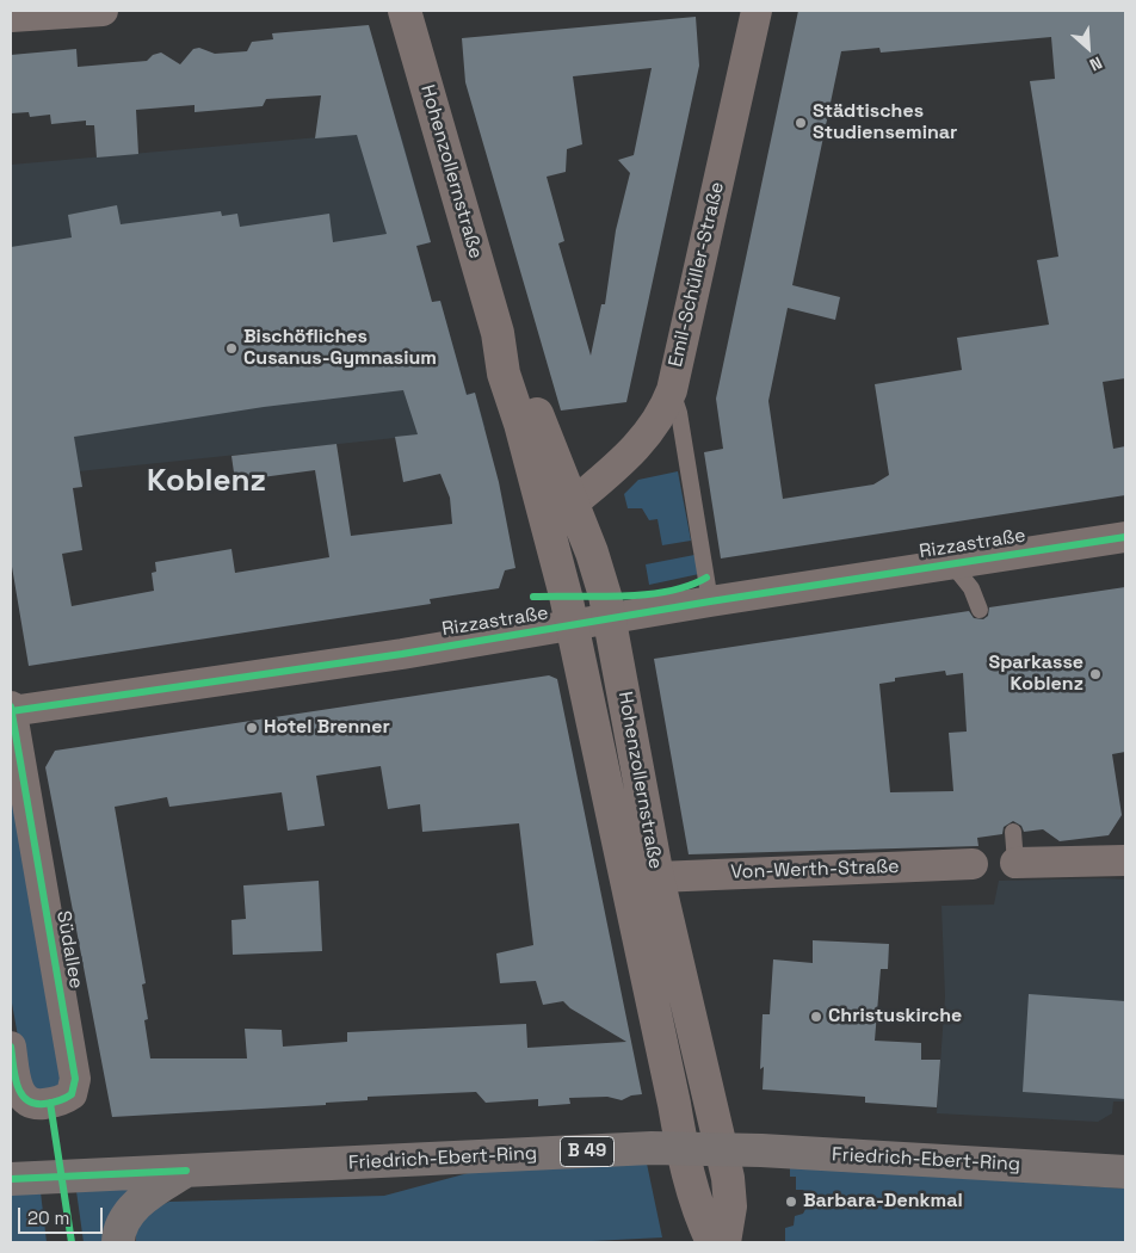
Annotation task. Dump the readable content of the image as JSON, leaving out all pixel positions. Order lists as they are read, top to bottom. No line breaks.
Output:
{"streets":{"main road":["B 49","Friedrich-Ebert-Ring"],"street":["Hohenzollernstraße","Emil-Schüller-Straße","Rizzastraße","Von-Werth-Straße","Südallee"]},"crossings":[["Hohenzollernstraße","Emil-Schüller-Straße"],["Hohenzollernstraße","Rizzastraße"],["Hohenzollernstraße","Von-Werth-Straße"],["Hohenzollernstraße","Friedrich-Ebert-Ring"],["Rizzastraße","Südallee"]],"districts":["Koblenz"],"places":["Städtisches Studienseminar","Bischöfliches Cusanus-Gymnasium","Sparkasse Koblenz","Hotel Brenner","Christuskirche","Barbara-Denkmal"],"scale_bar":"20 m","north":"bottom right"}
